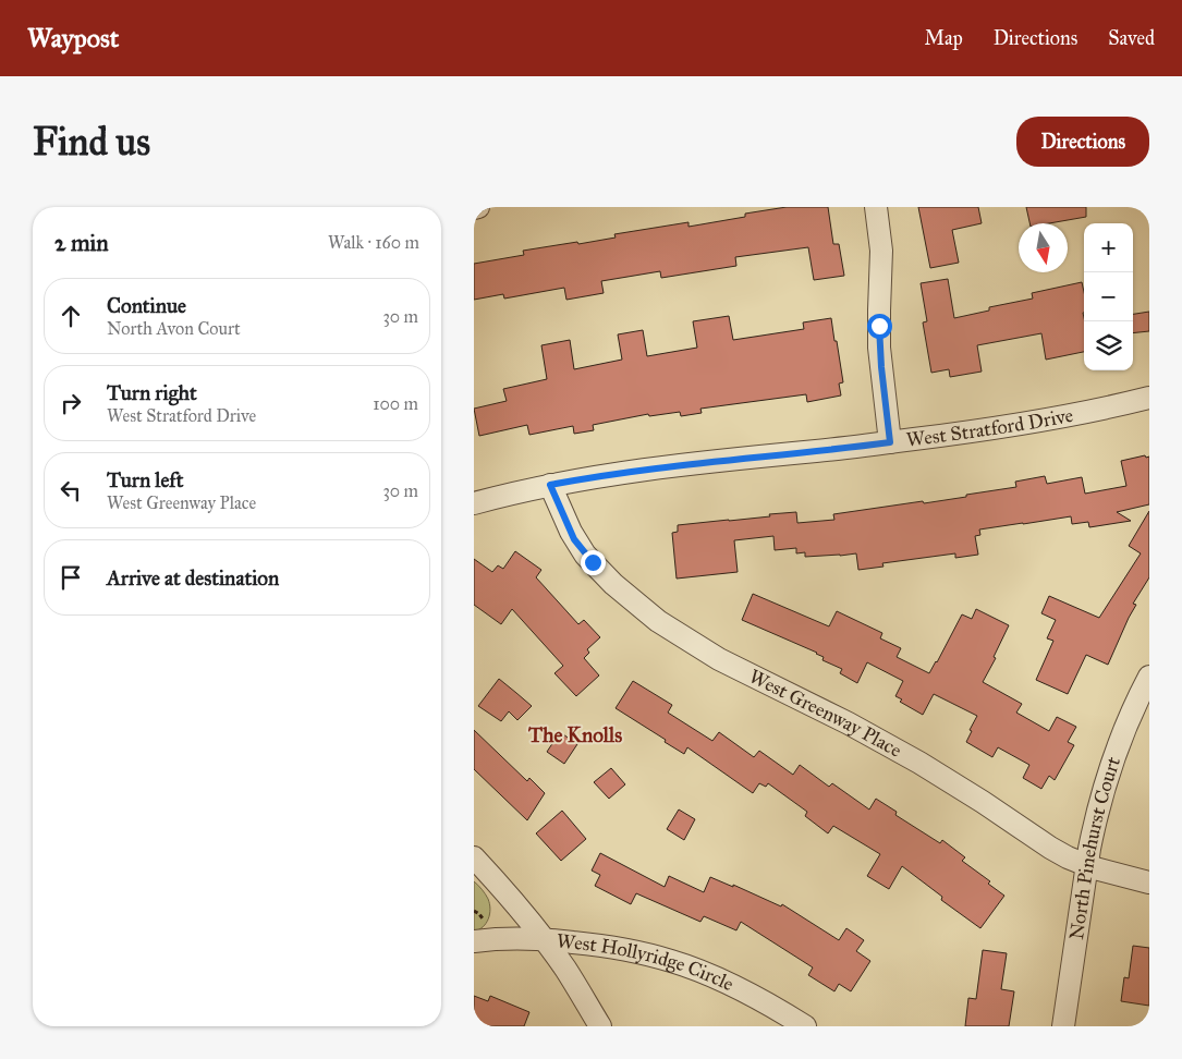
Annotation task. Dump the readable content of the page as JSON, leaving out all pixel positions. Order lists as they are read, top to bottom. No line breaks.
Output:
{"streets":{"street":["West Stratford Drive","West Greenway Place","North Pinehurst Court","West Hollyridge Circle"]},"crossings":[["West Stratford Drive","West Greenway Place"],["West Greenway Place","North Pinehurst Court"]],"districts":["The Knolls"],"north":"bottom","page":{"header":"Waypost","nav":["Map","Directions","Saved"],"buttons":"Directions","title":"Find us","heading":["2 min","Walk · 160 m"],"map_buttons":["+","−"],"list":[["Continue","North Avon Court","30 m"],["Turn right","West Stratford Drive","100 m"],["Turn left","West Greenway Place","30 m"],"Arrive at destination"]}}
